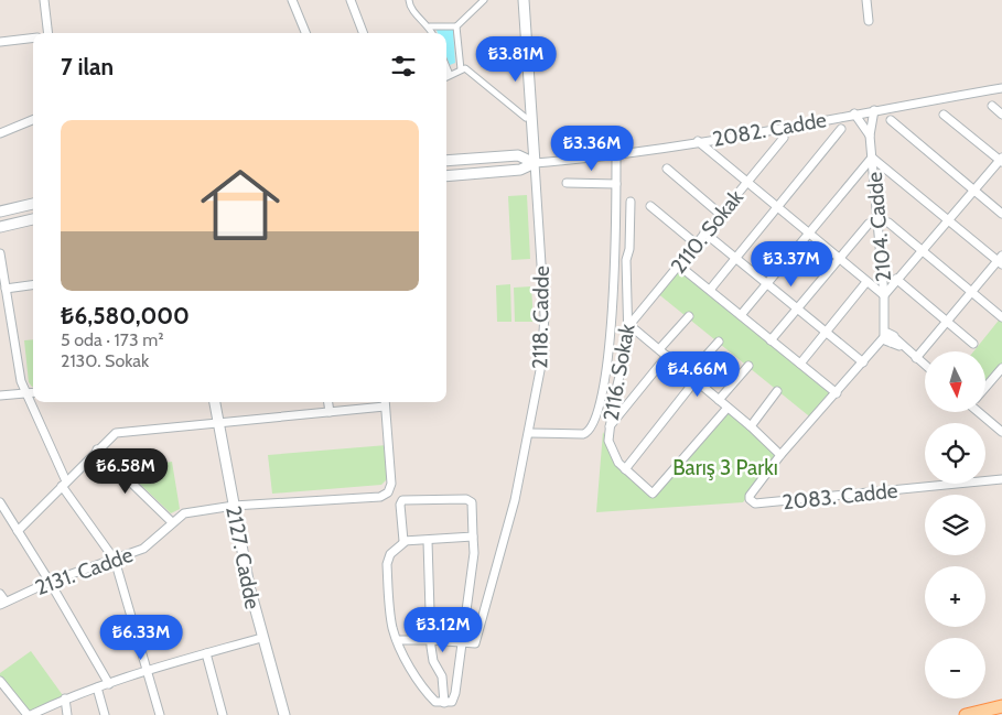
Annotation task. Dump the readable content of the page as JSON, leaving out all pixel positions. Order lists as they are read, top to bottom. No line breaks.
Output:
{"streets":{"street":["2082. Cadde","2104. Cadde","2110. Sokak","2118. Cadde","2116. Sokak","2083. Cadde","2127. Cadde","2131. Cadde"]},"crossings":[["2082. Cadde","2104. Cadde"],["2082. Cadde","2118. Cadde"],["2110. Sokak","2116. Sokak"],["2127. Cadde","2131. Cadde"]],"parks":["Barış 3 Parkı"],"north":"bottom","page":{"heading":"7 ilan","price":["₺3.81M","₺3.36M","₺3.37M","₺4.66M","₺6.58M","₺3.12M","₺6.33M"],"list":[{"name":"₺6,580,000","note":"5 oda · 173 m² · 2130. Sokak"}],"map_buttons":["+","−"]}}
